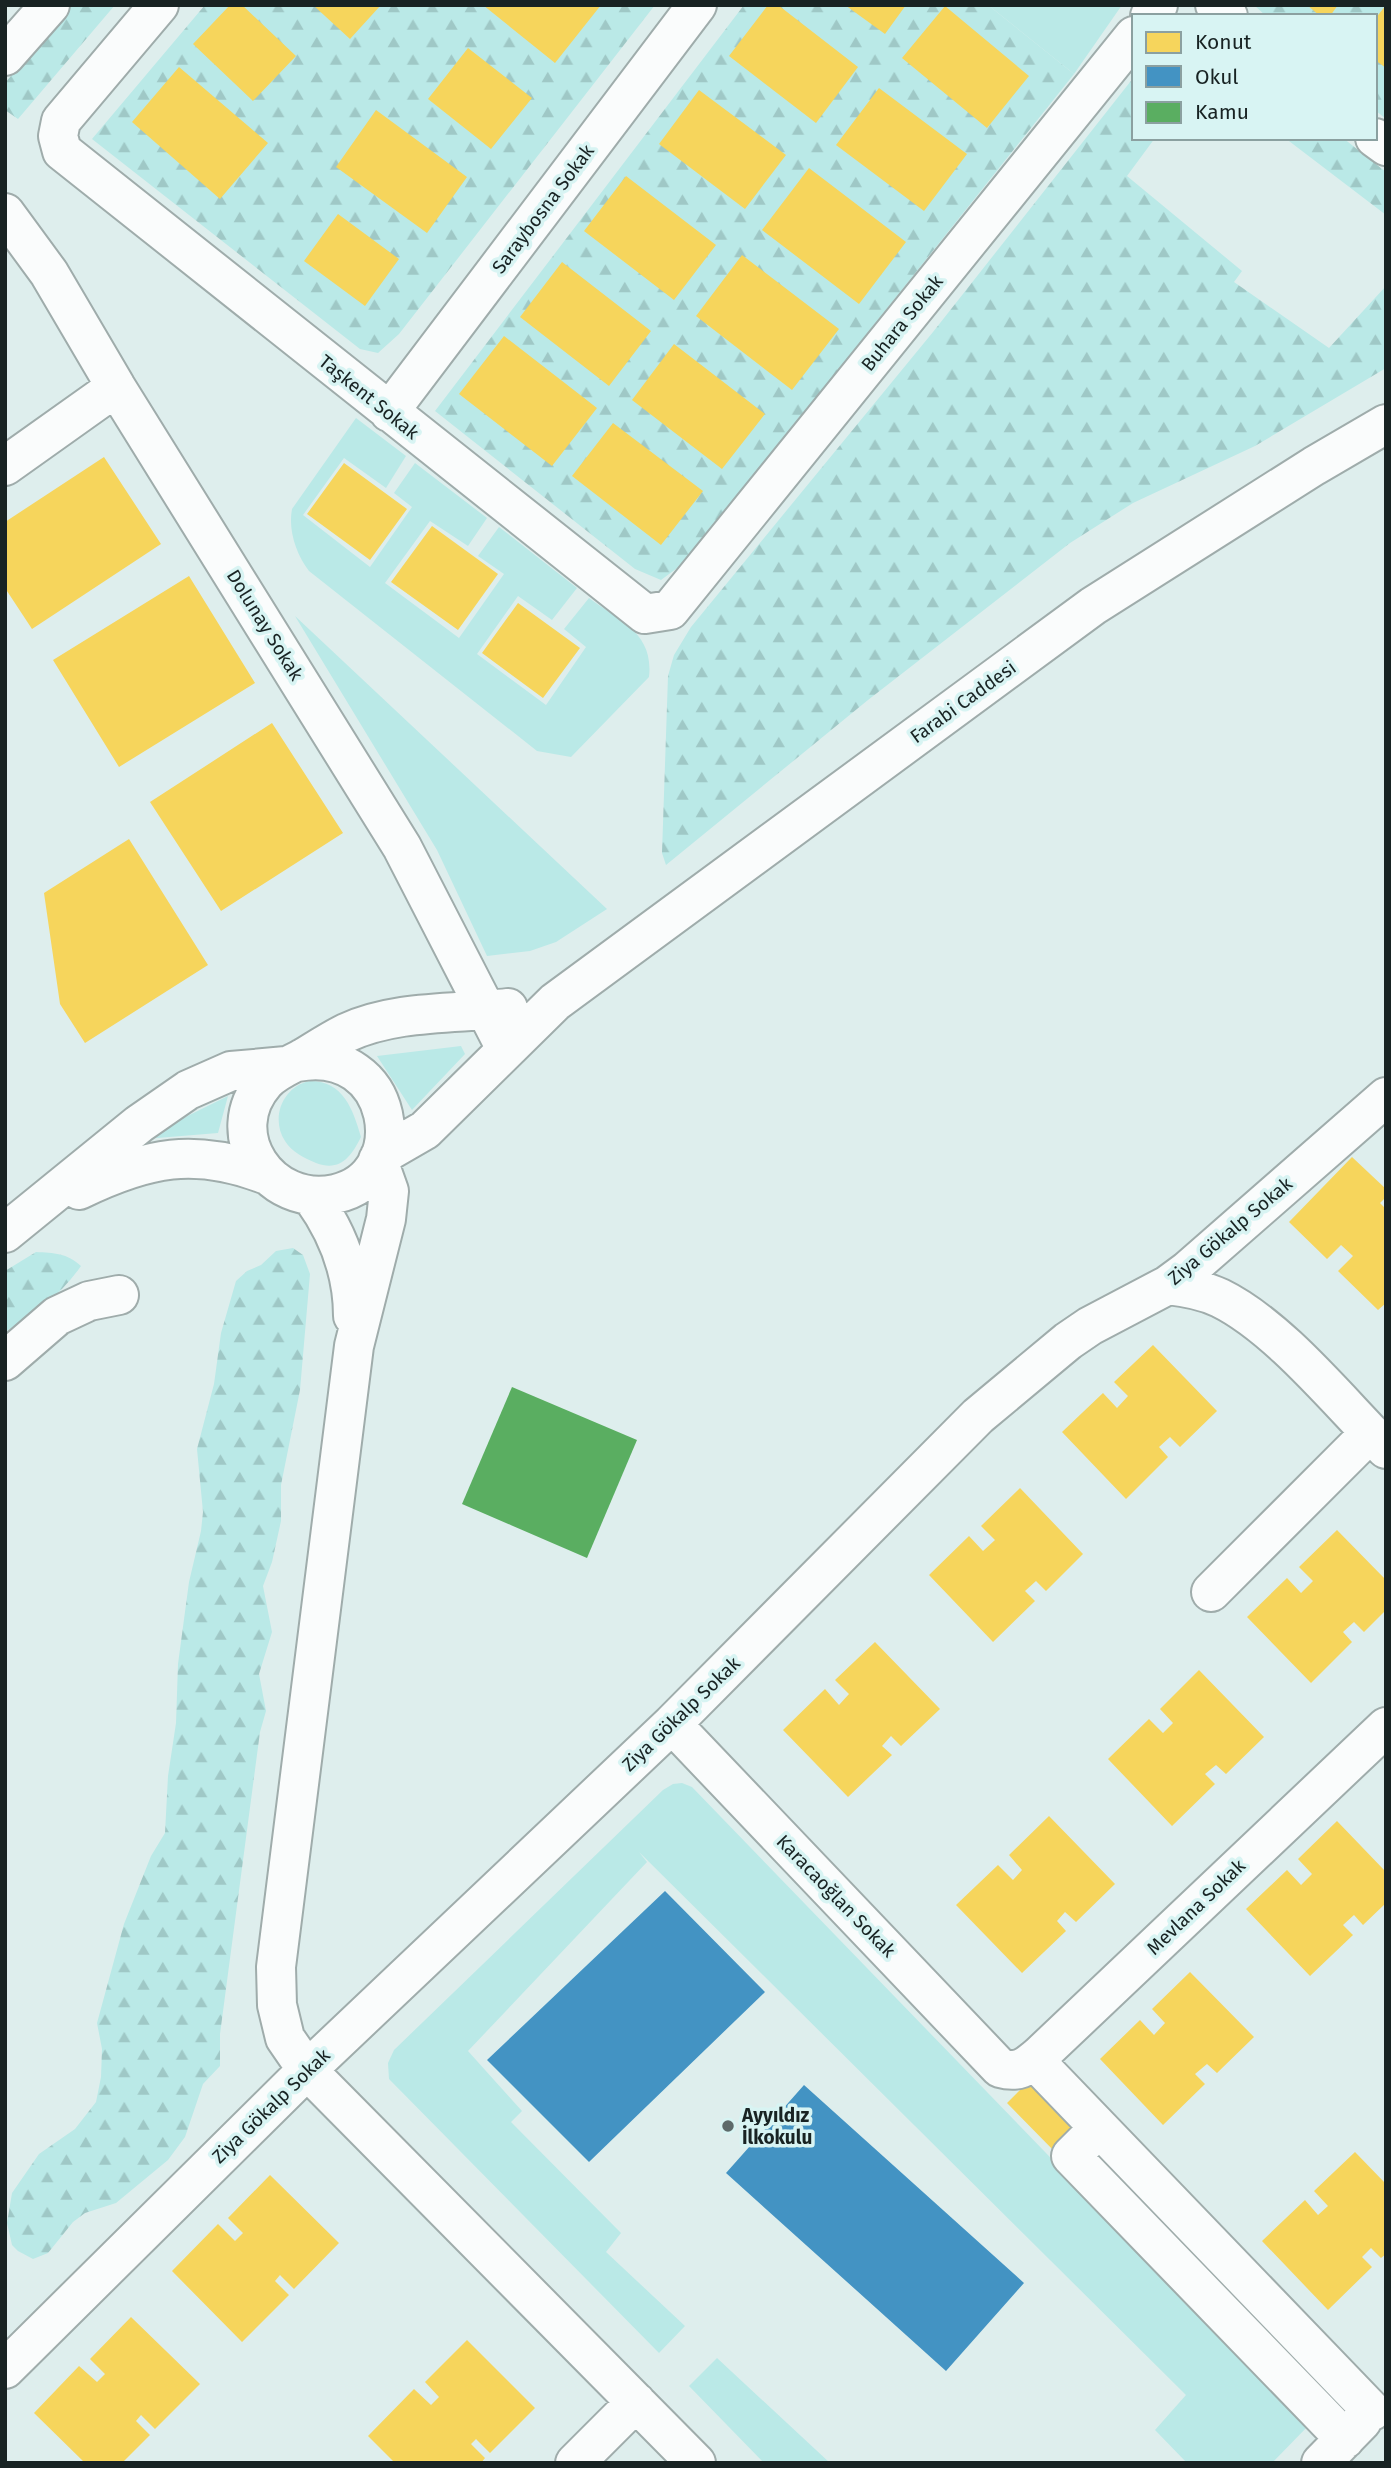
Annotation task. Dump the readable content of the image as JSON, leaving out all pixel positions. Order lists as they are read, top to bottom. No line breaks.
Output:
{"streets":{"street":["Saraybosna Sokak","Buhara Sokak","Taşkent Sokak","Dolunay Sokak","Farabi Caddesi","Ziya Gökalp Sokak","Karacaoğlan Sokak","Mevlana Sokak"]},"crossings":[["Saraybosna Sokak","Taşkent Sokak"],["Buhara Sokak","Taşkent Sokak"],["Dolunay Sokak","Farabi Caddesi"],["Ziya Gökalp Sokak","Karacaoğlan Sokak"],["Karacaoğlan Sokak","Mevlana Sokak"]],"places":["Ayyıldız İlkokulu"],"legend":["Konut","Okul","Kamu"]}
